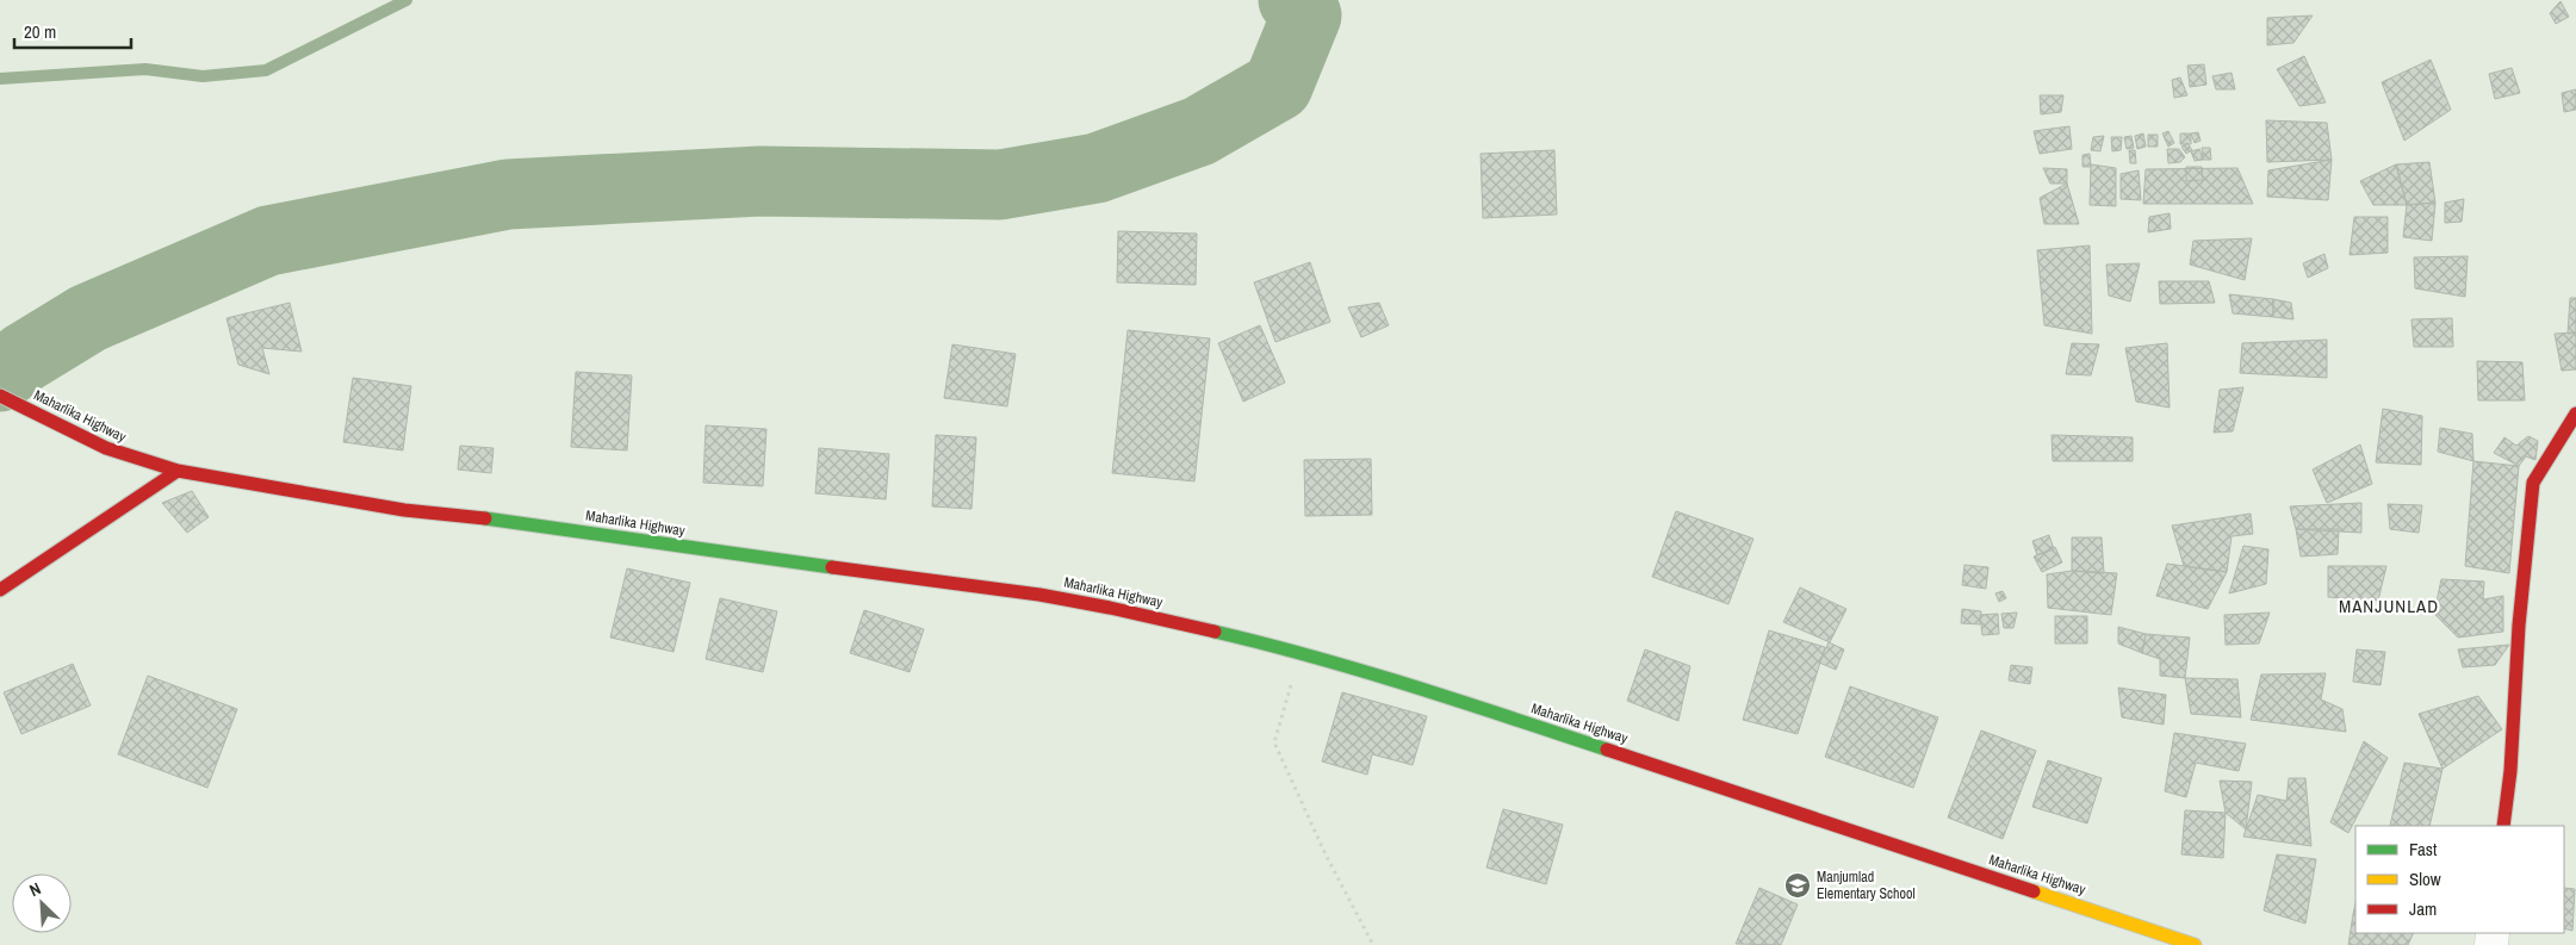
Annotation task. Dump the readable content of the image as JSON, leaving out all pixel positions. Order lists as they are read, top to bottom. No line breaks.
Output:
{"streets":{"main road":["Maharlika Highway"]},"districts":["MANJUNLAD"],"places":{"school or university":["Manjumlad Elementary School"]},"legend":["Fast","Slow","Jam"],"scale_bar":"20 m","north":"top left"}
